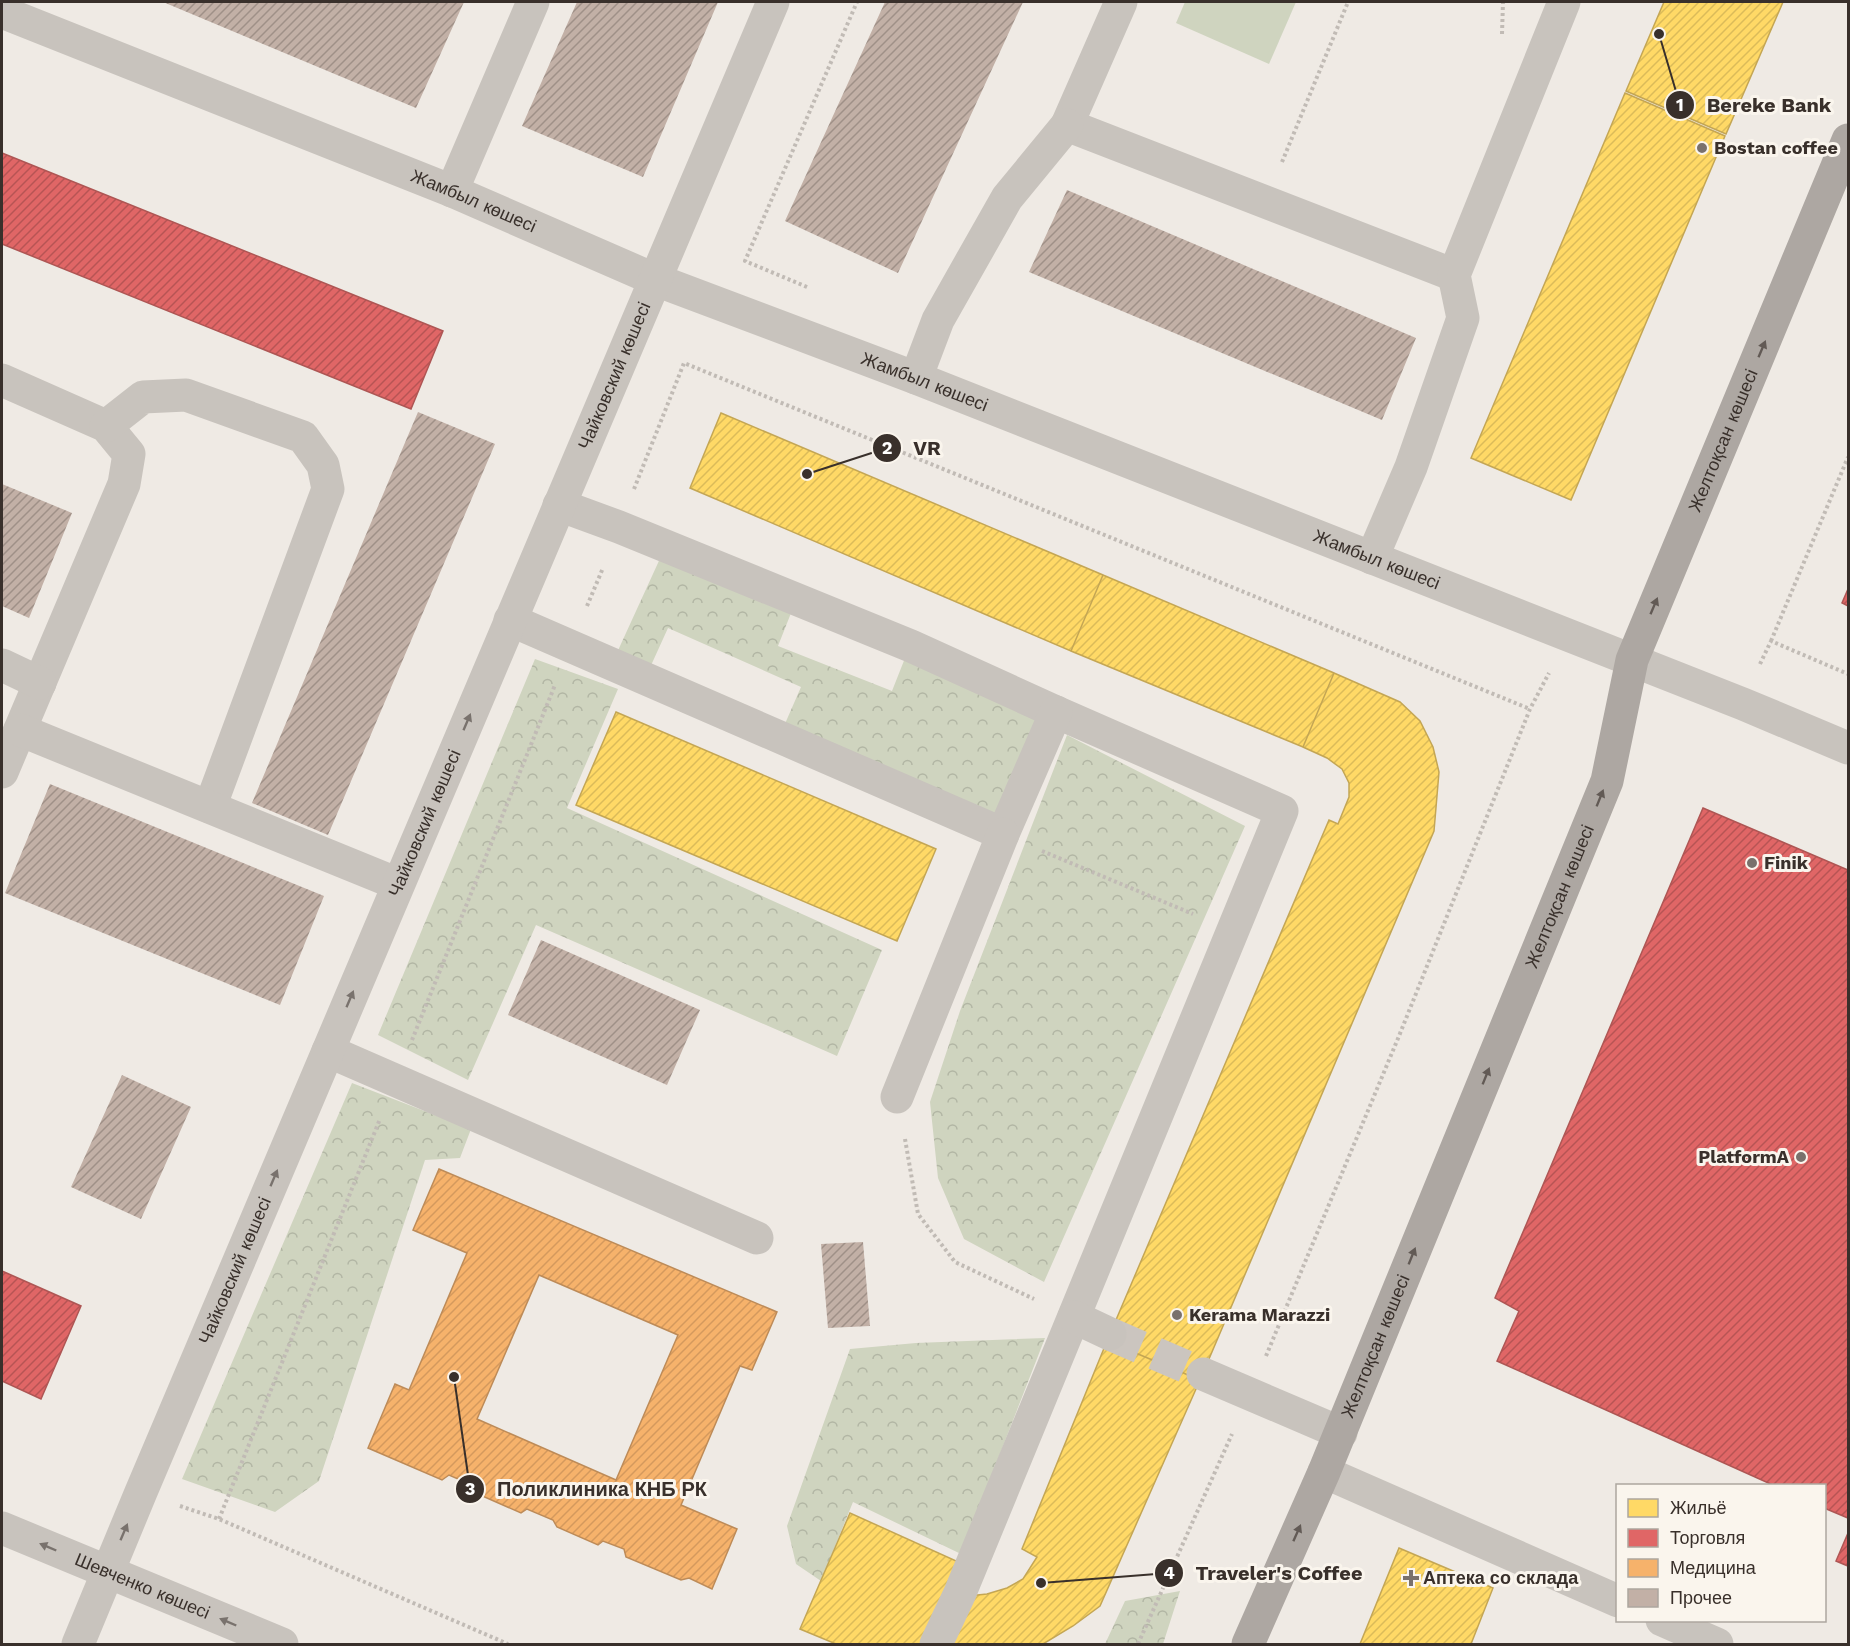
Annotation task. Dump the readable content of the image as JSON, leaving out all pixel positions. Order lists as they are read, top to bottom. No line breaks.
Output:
{"streets":{"main road":["Желтоқсан көшесі"],"street":["Жамбыл көшесі","Чайковский көшесі","Шевченко көшесі"]},"crossings":[["Жамбыл көшесі","Чайковский көшесі"],["Жамбыл көшесі","Желтоқсан көшесі"],["Чайковский көшесі","Шевченко көшесі"]],"one_way":["Чайковский көшесі","Желтоқсан көшесі","Шевченко көшесі"],"places":{"other":["Bereke Bank","Bostan coffee","VR","Finik","PlatformA","Kerama Marazzi","Поликлиника КНБ РК","Traveler's Coffee"],"health":["Аптека со склада"]},"legend":["Жильё","Торговля","Медицина","Прочее"]}
